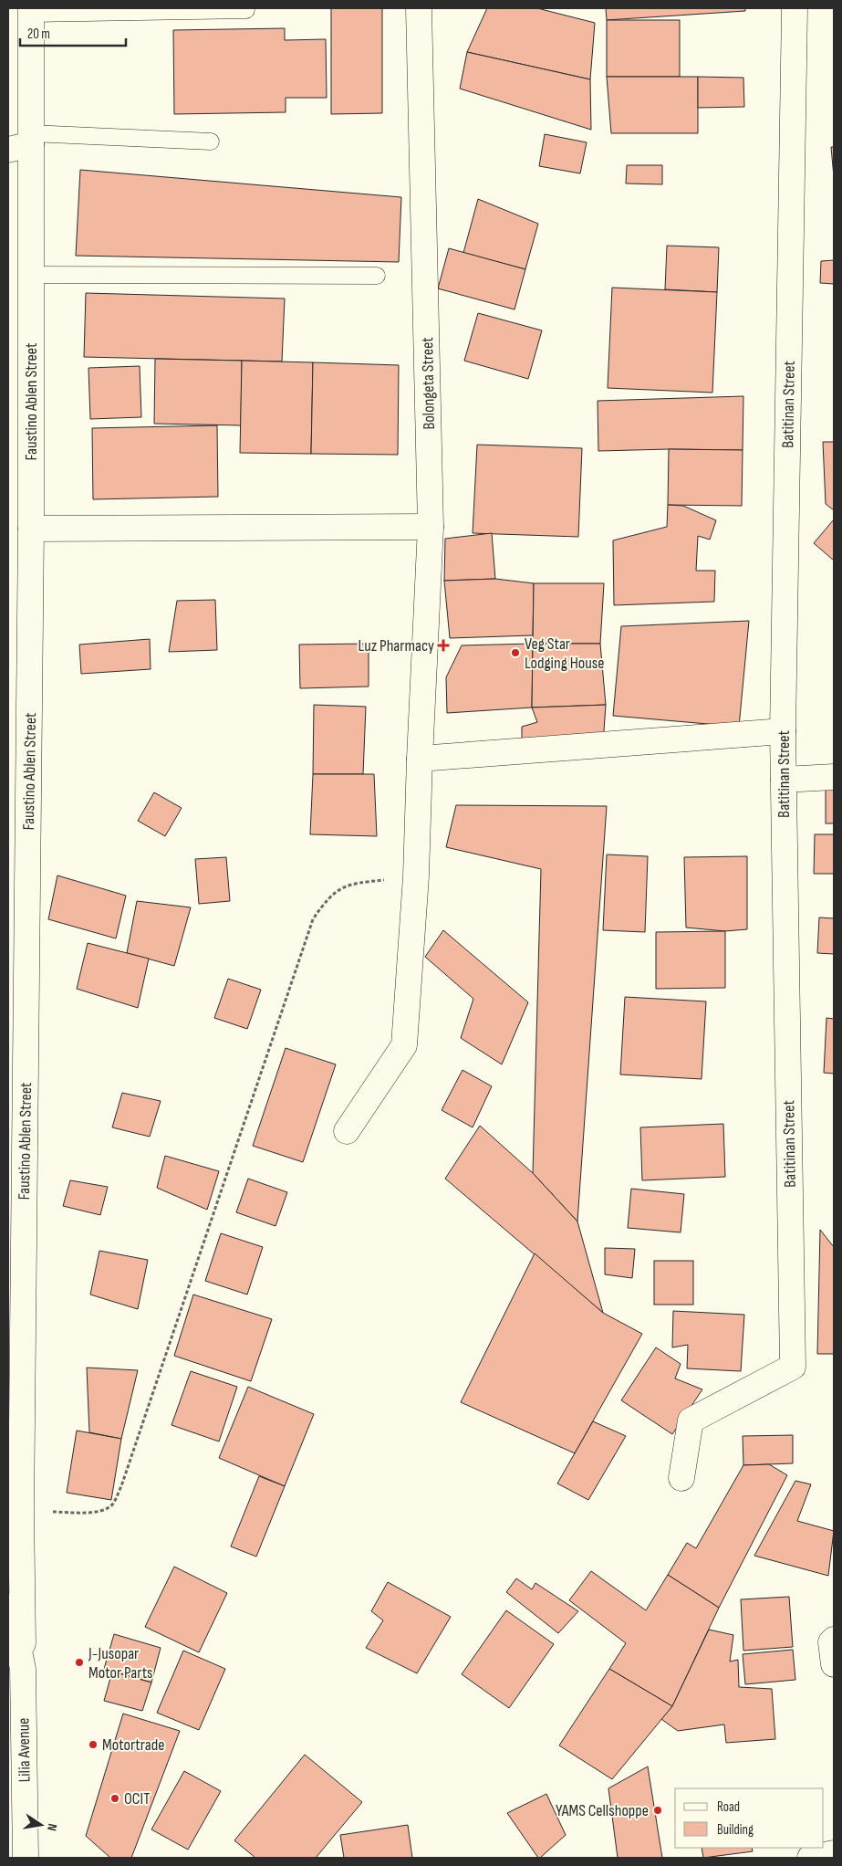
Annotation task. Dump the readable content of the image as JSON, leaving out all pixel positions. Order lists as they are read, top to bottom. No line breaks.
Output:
{"streets":{"main road":["Bolongeta Street","Faustino Ablen Street","Batitinan Street","Lilia Avenue"]},"crossings":[["Faustino Ablen Street","Lilia Avenue"]],"places":{"health":["Luz Pharmacy"],"other":["Veg Star Lodging House","J-Jusopar Motor Parts","Motortrade","OCIT","YAMS Cellshoppe"]},"legend":["Road","Building"],"scale_bar":"20 m","north":"right"}
